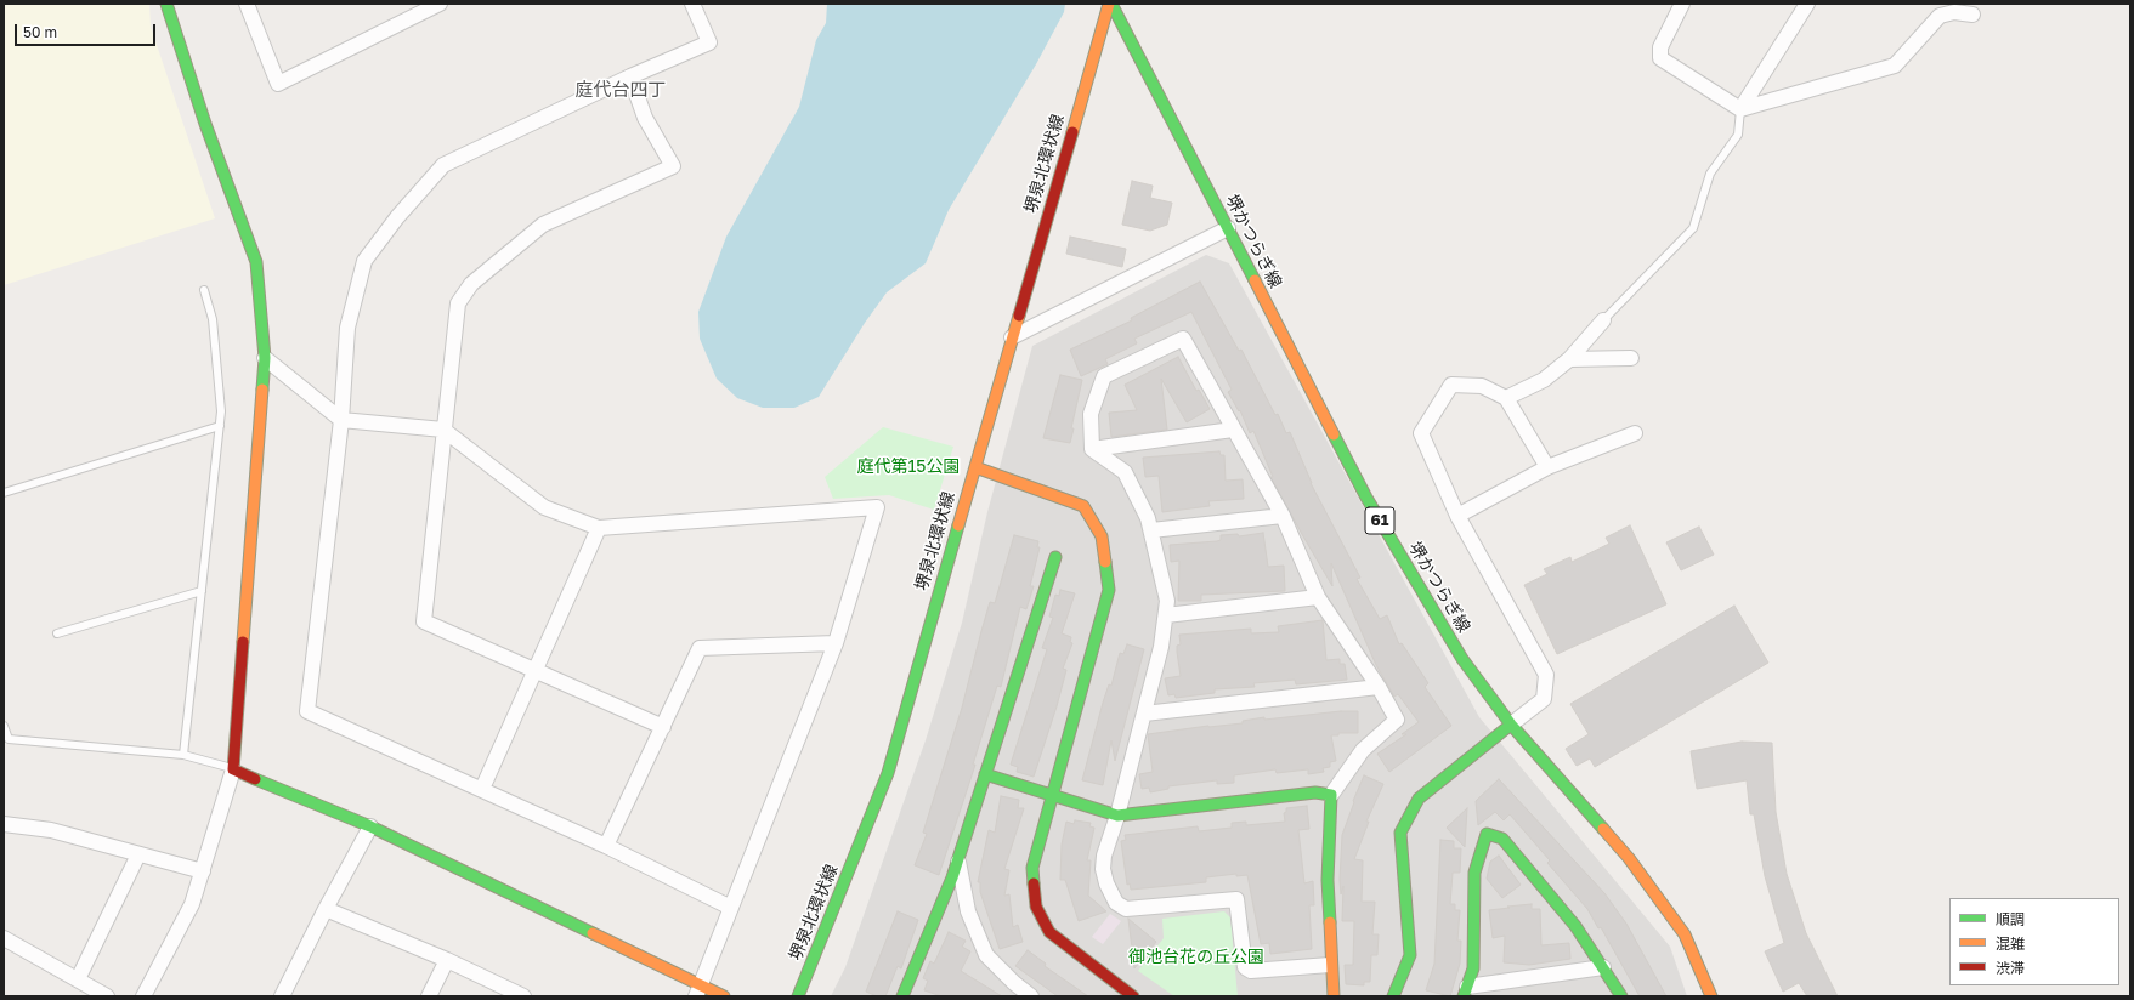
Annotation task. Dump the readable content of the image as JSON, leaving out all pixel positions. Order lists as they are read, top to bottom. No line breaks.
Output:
{"streets":{"street":["堺泉北環状線","堺かつらぎ線","61"]},"crossings":[["堺泉北環状線","堺かつらぎ線"]],"districts":["庭代台四丁"],"parks":["庭代第15公園","御池台花の丘公園"],"legend":["順調","混雑","渋滞"],"scale_bar":"50 m"}
